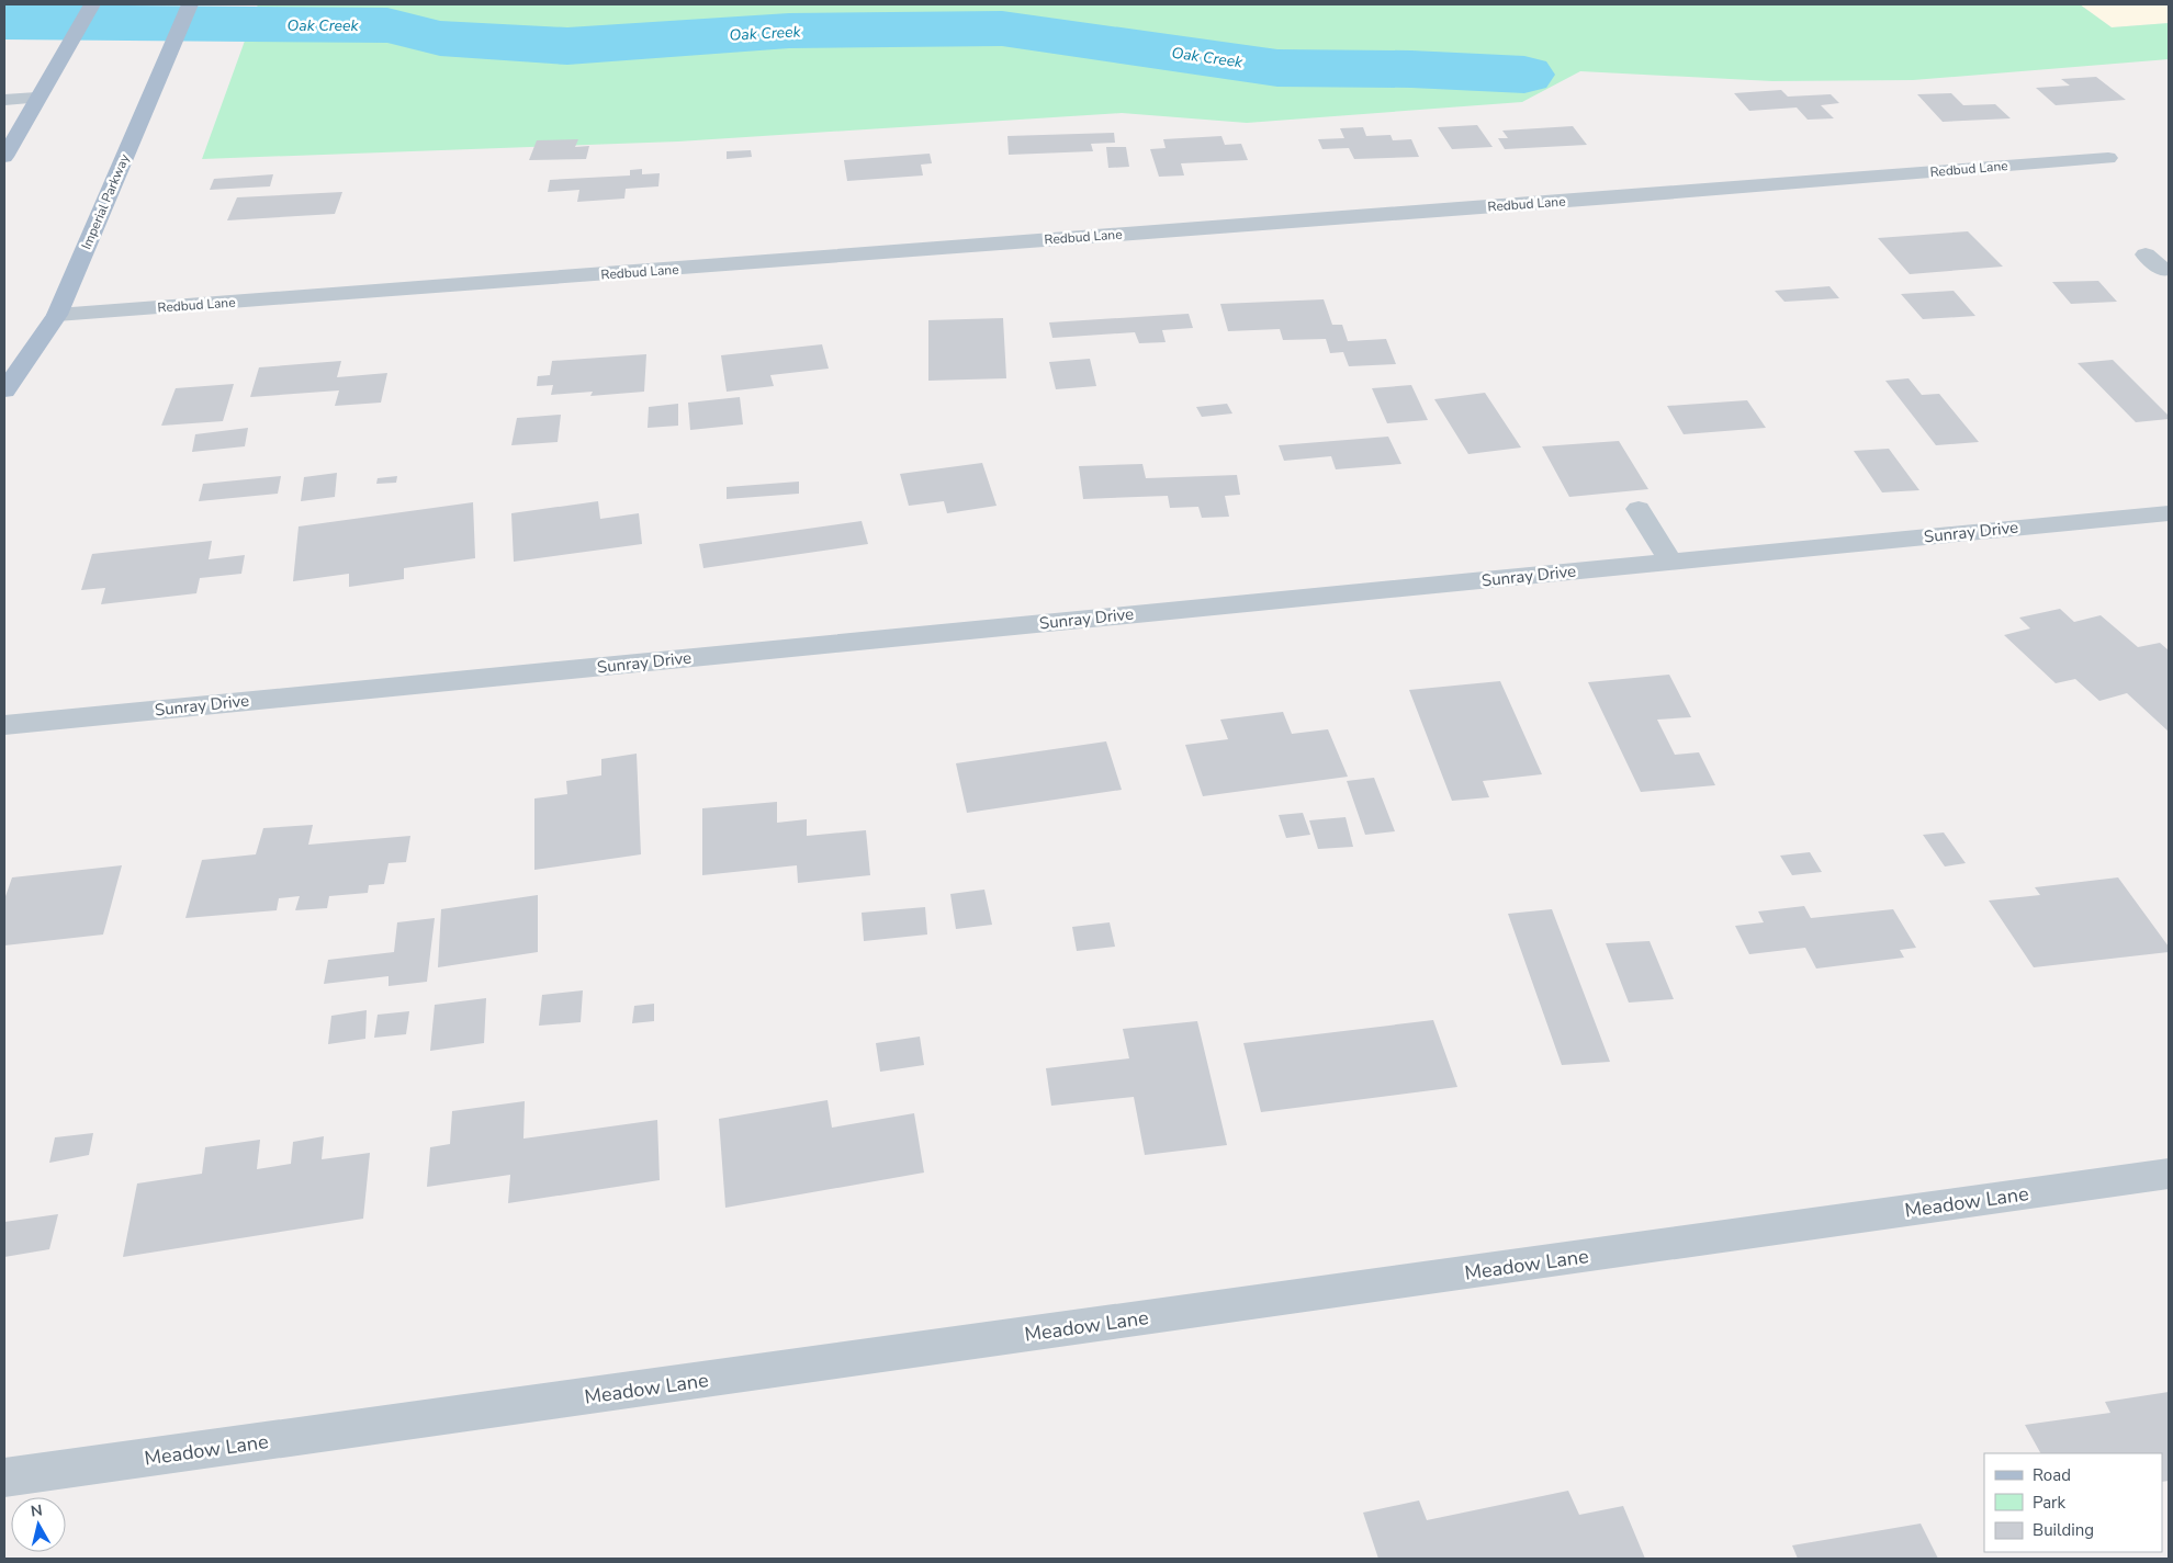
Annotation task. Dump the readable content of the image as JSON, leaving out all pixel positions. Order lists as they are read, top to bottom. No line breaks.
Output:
{"streets":{"main road":["Imperial Parkway"],"street":["Redbud Lane","Sunray Drive","Meadow Lane"]},"crossings":[["Redbud Lane","Imperial Parkway"]],"water":["Oak Creek"],"legend":["Road","Park","Building"],"north":"top"}
